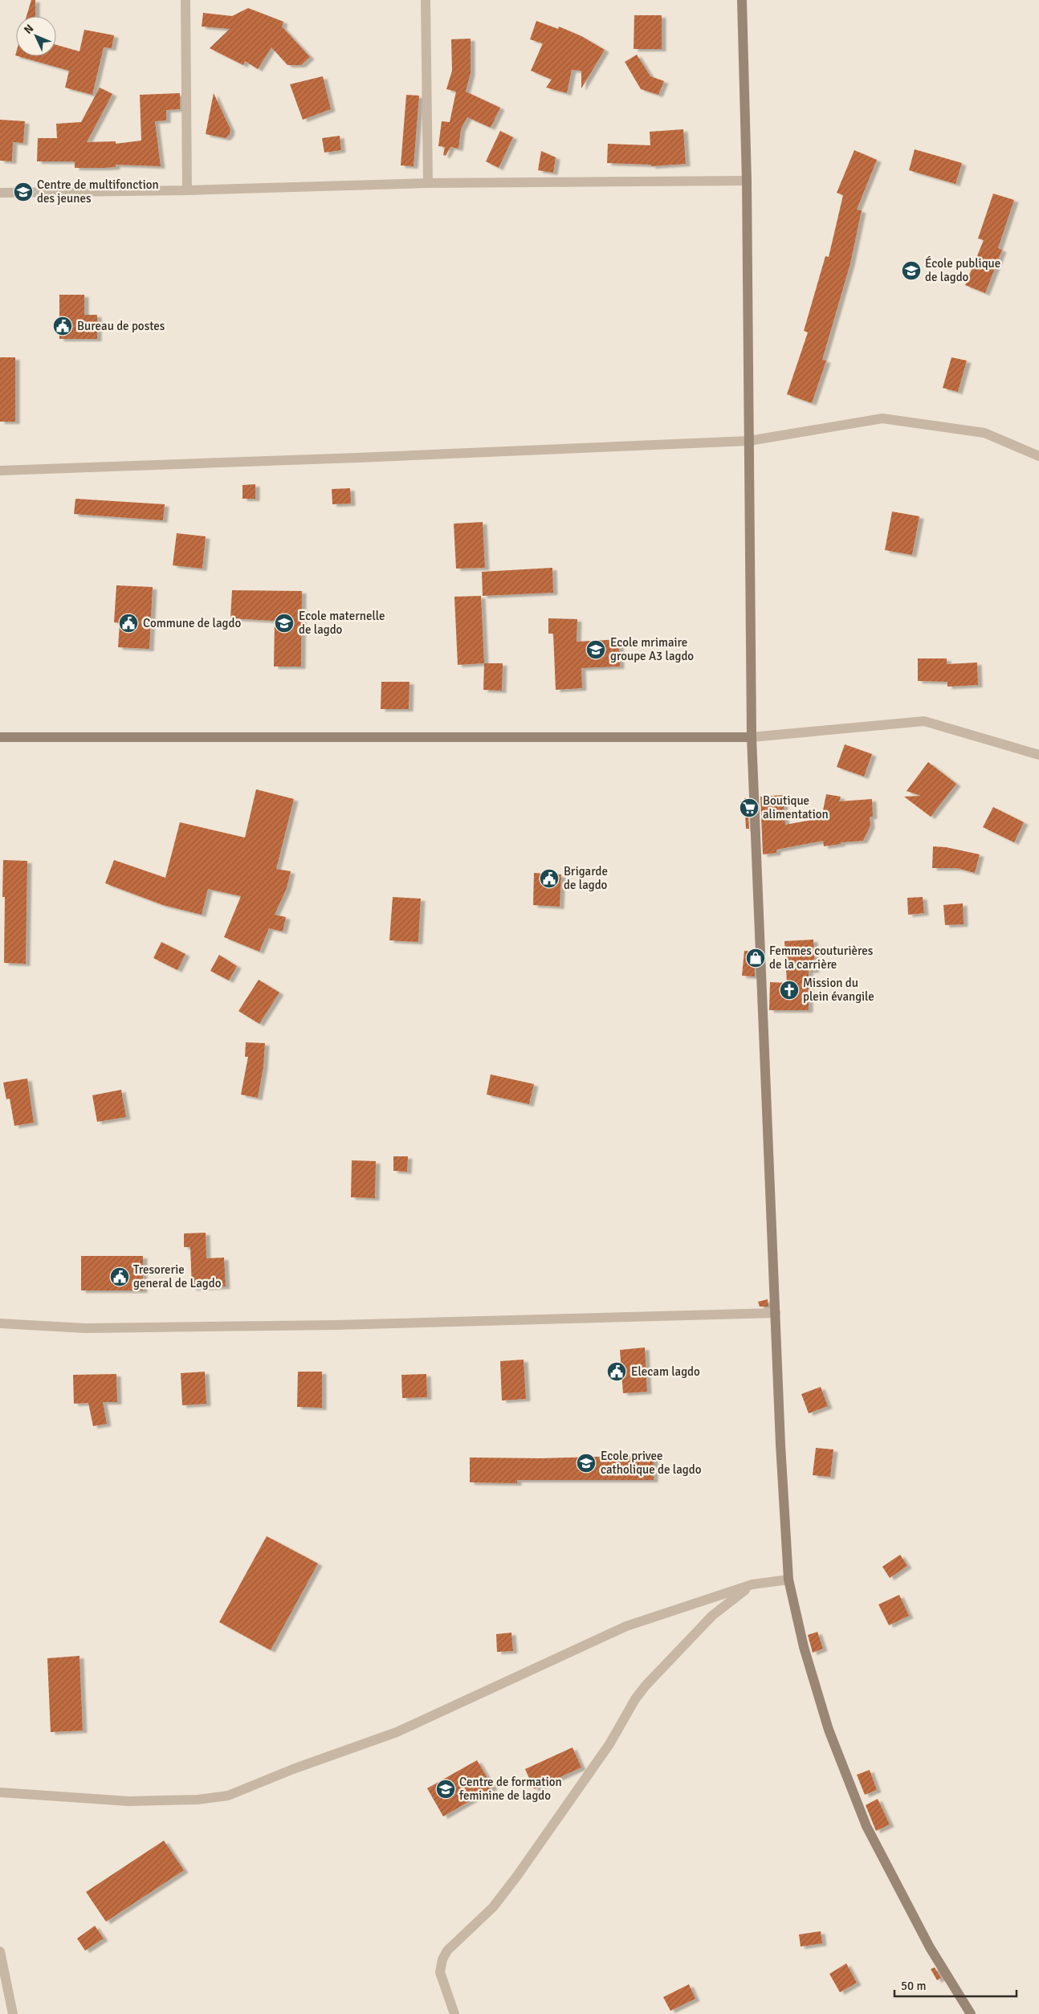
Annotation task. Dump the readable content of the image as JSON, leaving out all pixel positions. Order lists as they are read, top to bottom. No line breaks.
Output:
{"places":{"school or university":["Centre de multifonction des jeunes","École publique de lagdo","Ecole maternelle de lagdo","Ecole mrimaire groupe A3 lagdo","Ecole privee catholique de lagdo","Centre de formation feminine de lagdo"],"public building":["Bureau de postes","Commune de lagdo","Brigarde de lagdo","Tresorerie general de Lagdo","Elecam lagdo"],"supermarket":["Boutique alimentation"],"shop":["Femmes couturières de la carrière"],"church":["Mission du plein évangile"]},"scale_bar":"50 m","north":"top left"}
